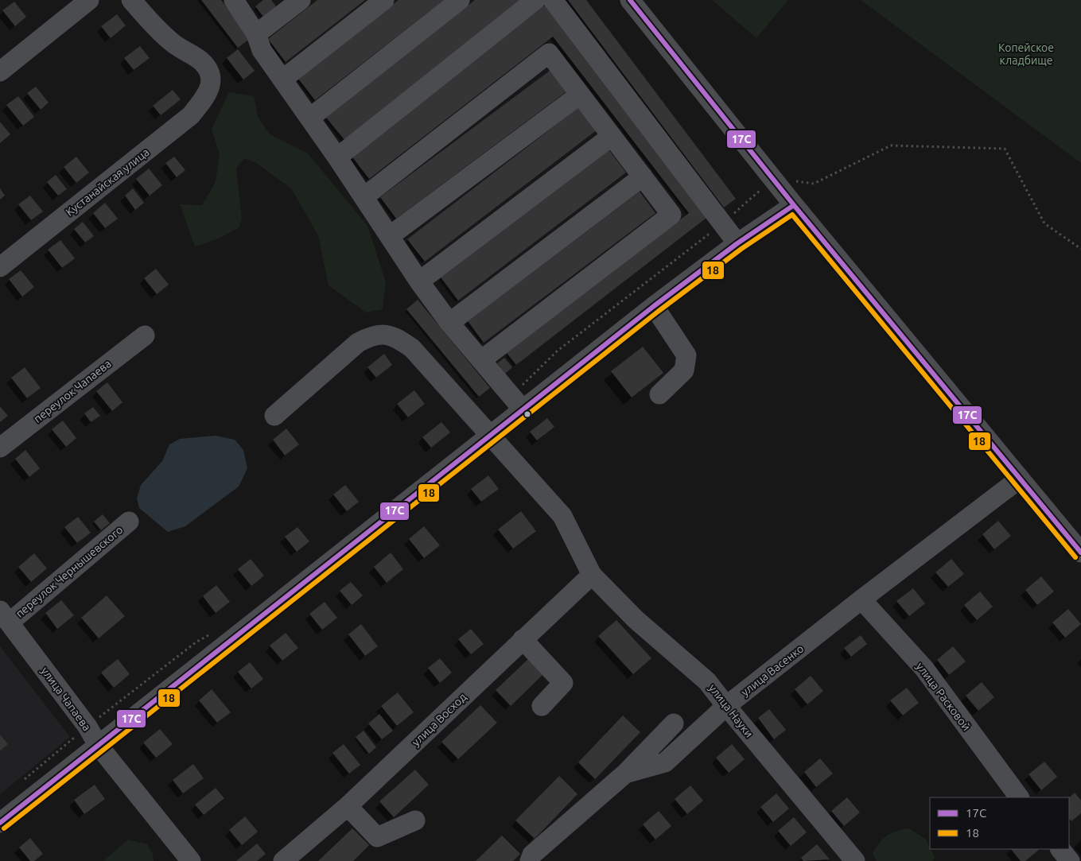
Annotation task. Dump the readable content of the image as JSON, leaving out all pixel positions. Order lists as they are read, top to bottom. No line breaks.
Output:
{"streets":{"street":["Кустанайская улица","переулок Чапаева","переулок Чернышевского","улица Васенко","улица Расковой","улица Чапаева","улица Науки","улица Восход"]},"crossings":[["переулок Чернышевского","улица Чапаева"],["улица Васенко","улица Расковой"],["улица Васенко","улица Науки"],["улица Науки","улица Восход"]],"parks":["Копейское кладбище"],"lines":["transit line 17С","transit line 18"],"legend":["17С","18"]}
